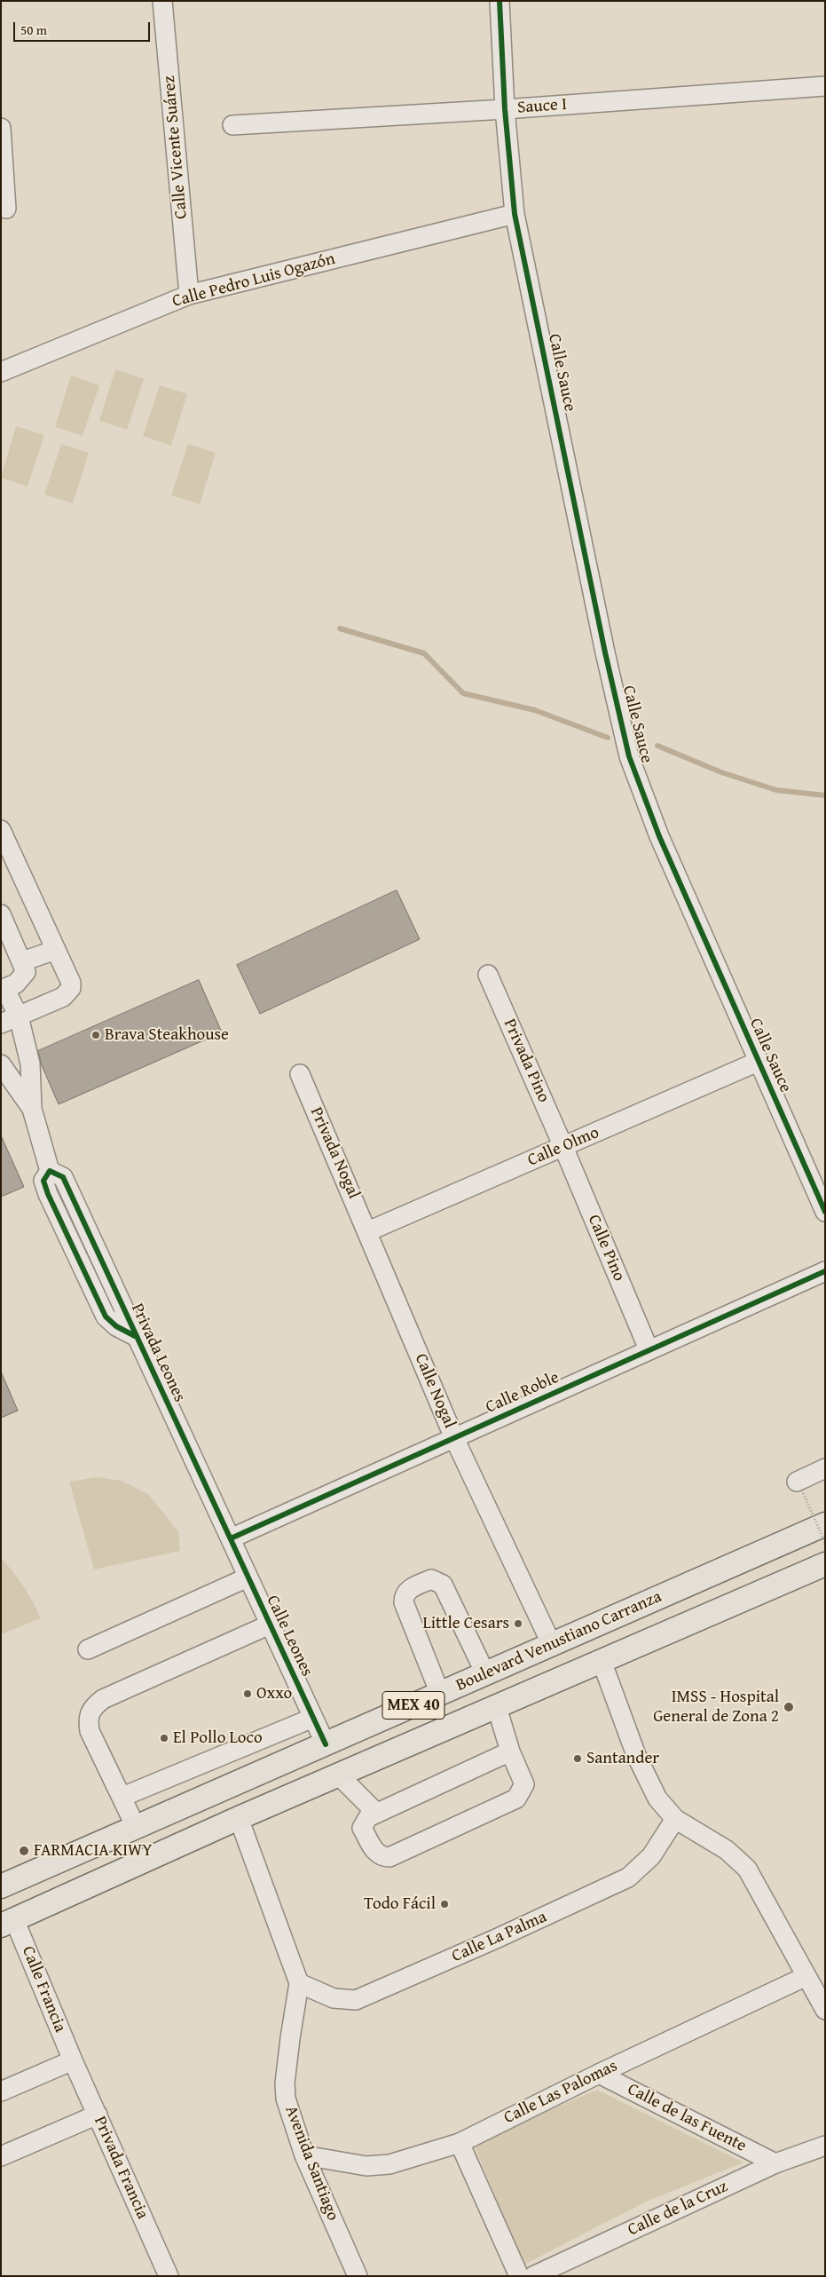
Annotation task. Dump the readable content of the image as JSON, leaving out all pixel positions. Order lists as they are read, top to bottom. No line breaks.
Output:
{"streets":{"main road":["Boulevard Venustiano Carranza","MEX 40"],"street":["Sauce I","Calle Vicente Suárez","Calle Pedro Luis Ogazón","Calle Sauce","Privada Pino","Calle Olmo","Privada Nogal","Calle Pino","Privada Leones","Calle Nogal","Calle Roble","Calle Leones","Calle La Palma","Calle Francia","Calle Las Palomas","Calle de las Fuente","Avenida Santiago","Privada Francia","Calle de la Cruz"]},"crossings":[["Sauce I","Calle Sauce"],["Calle Vicente Suárez","Calle Pedro Luis Ogazón"],["Calle Pedro Luis Ogazón","Calle Sauce"],["Calle Sauce","Calle Olmo"],["Privada Pino","Calle Olmo"],["Privada Pino","Calle Pino"],["Calle Olmo","Privada Nogal"],["Calle Olmo","Calle Pino"],["Calle Olmo","Calle Nogal"],["Privada Nogal","Calle Nogal"],["Calle Pino","Calle Roble"],["Privada Leones","Calle Roble"],["Privada Leones","Calle Leones"],["Calle Nogal","Calle Roble"],["Calle Nogal","Boulevard Venustiano Carranza"],["Calle Roble","Calle Leones"],["Calle Leones","Boulevard Venustiano Carranza"],["Boulevard Venustiano Carranza","Calle Francia"],["Boulevard Venustiano Carranza","Avenida Santiago"],["Calle La Palma","Avenida Santiago"],["Calle Francia","Privada Francia"],["Calle Las Palomas","Calle de las Fuente"],["Calle Las Palomas","Avenida Santiago"],["Calle de las Fuente","Calle de la Cruz"]],"places":["Brava Steakhouse","Little Cesars","Oxxo","IMSS - Hospital General de Zona 2","El Pollo Loco","Santander","FARMACIA KIWY","Todo Fácil"],"scale_bar":"50 m"}
